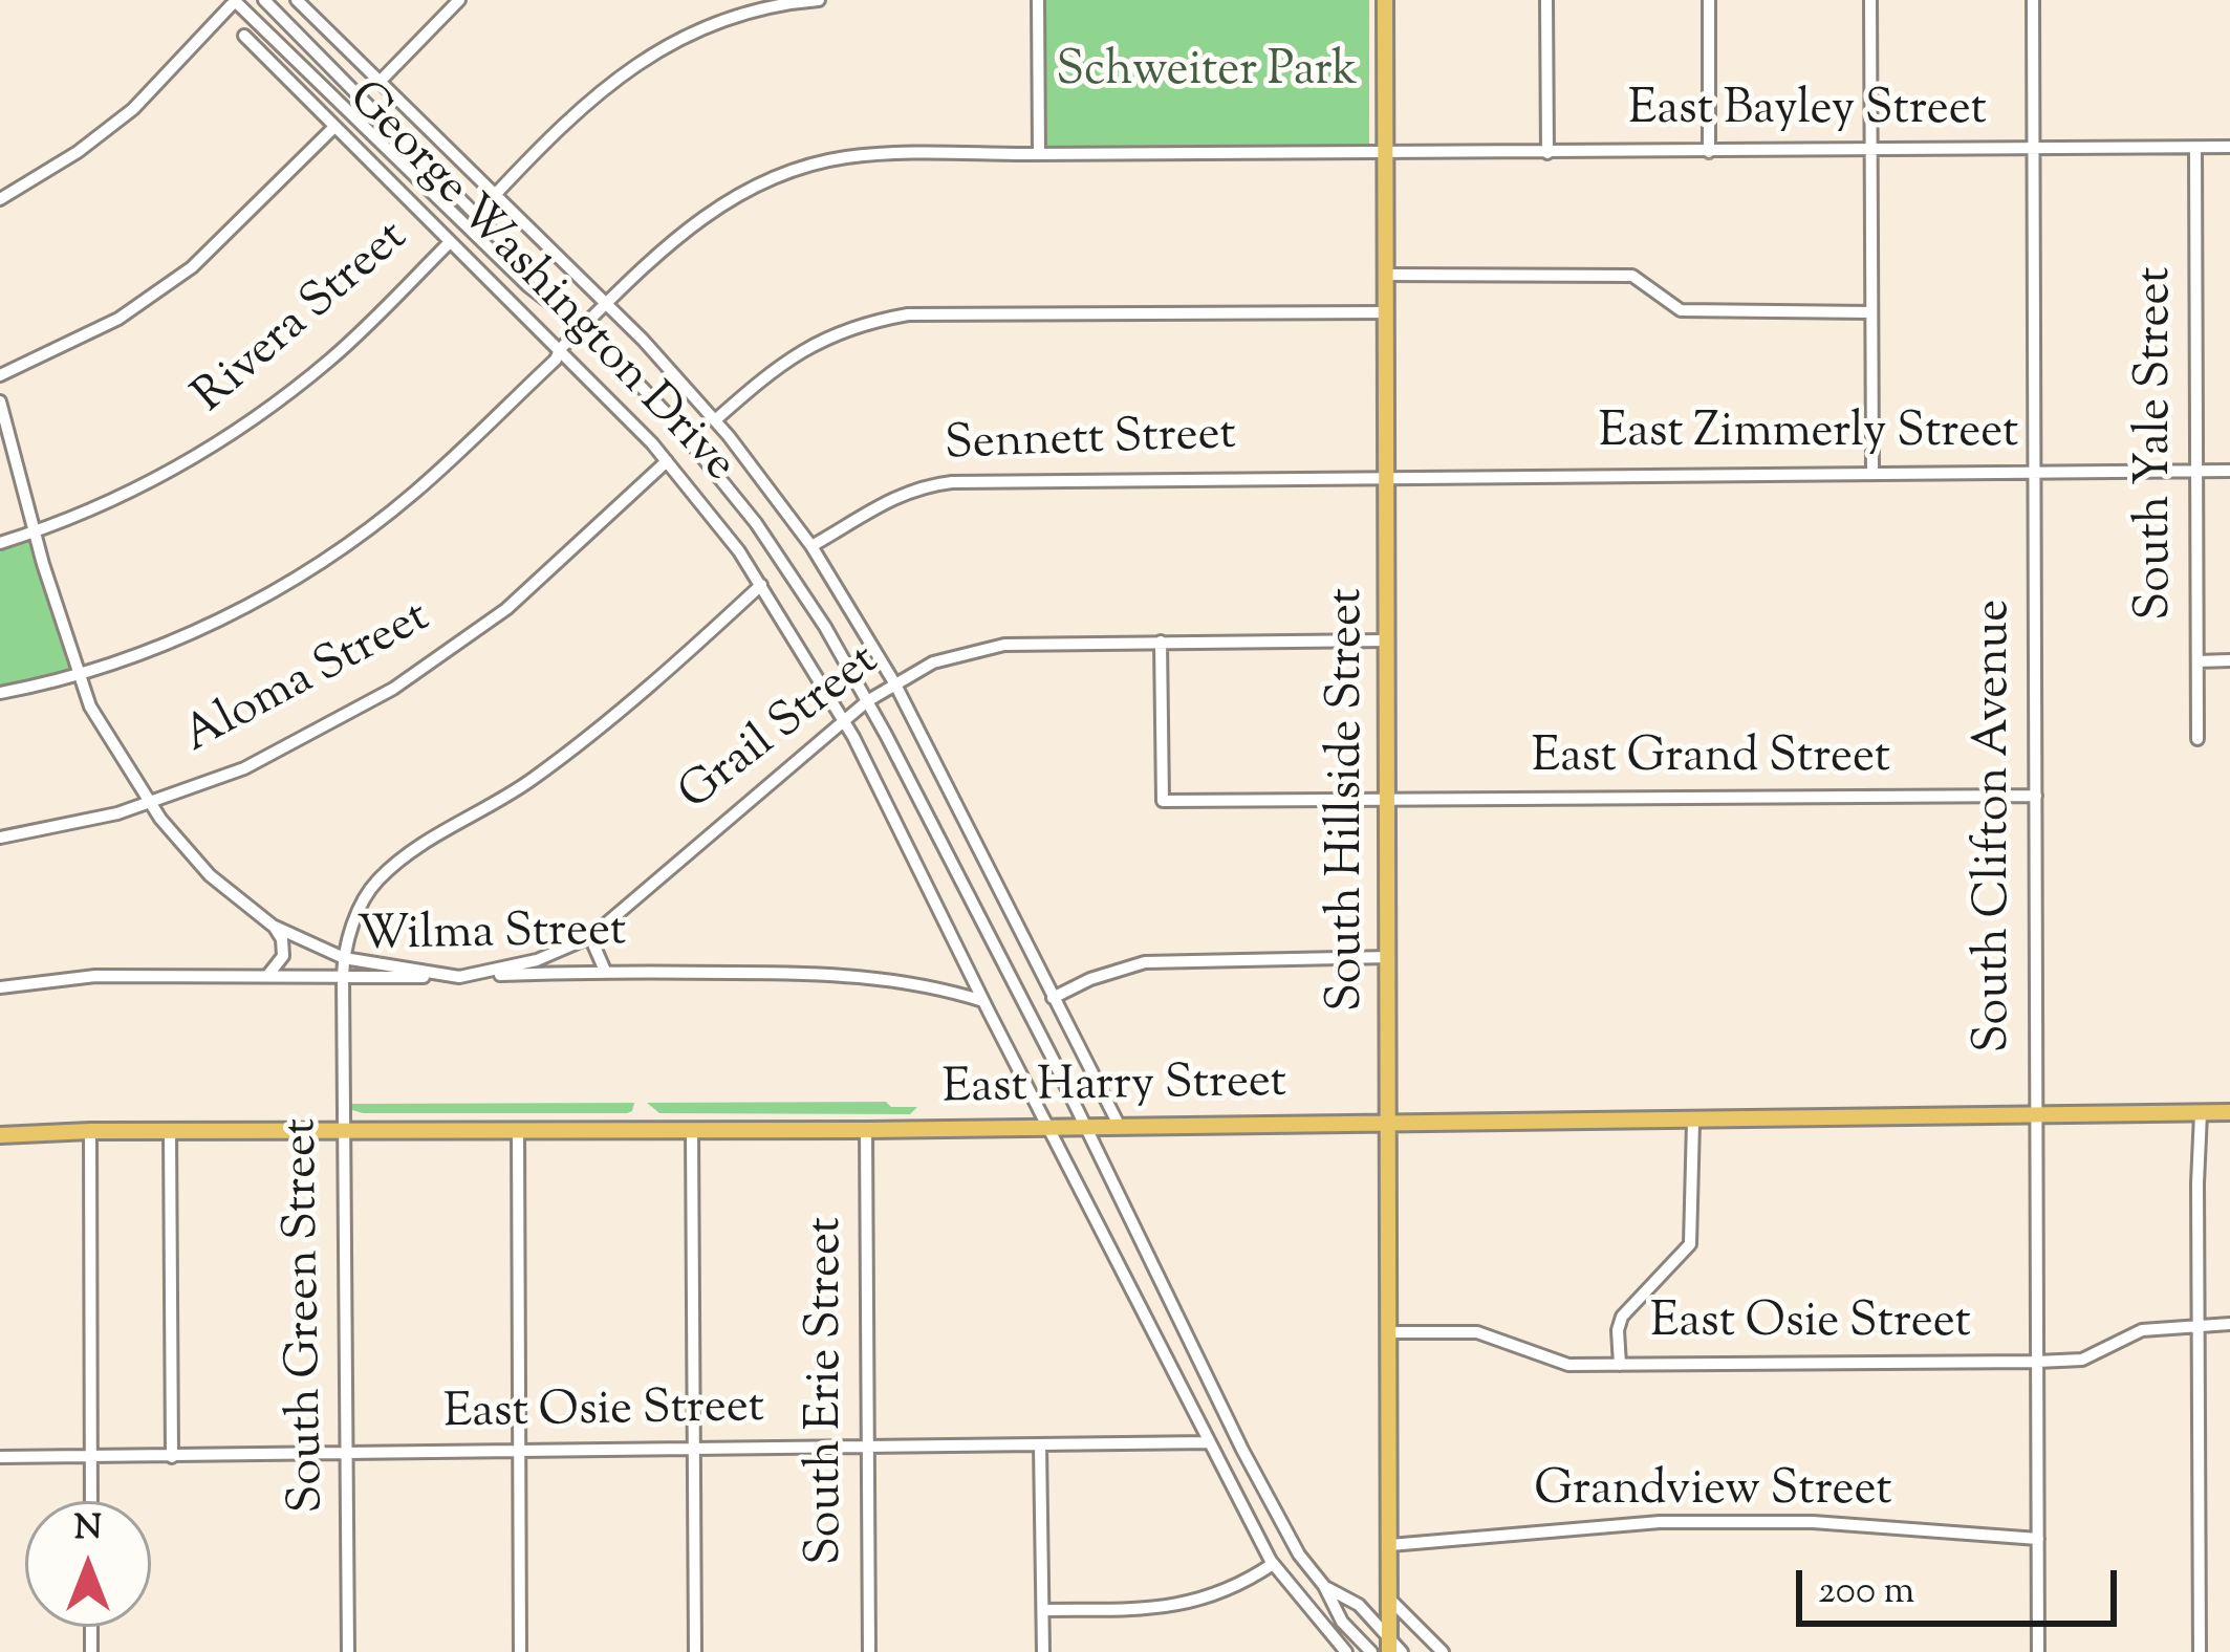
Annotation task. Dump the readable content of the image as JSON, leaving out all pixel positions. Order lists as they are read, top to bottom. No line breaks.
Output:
{"streets":{"main road":["South Hillside Street","East Harry Street"],"street":["East Bayley Street","George Washington Drive","Rivera Street","East Zimmerly Street","Sennett Street","South Yale Street","Aloma Street","Grail Street","East Grand Street","South Clifton Avenue","Wilma Street","South Green Street","East Osie Street","South Erie Street","Grandview Street"]},"crossings":[["East Bayley Street","George Washington Drive"],["East Bayley Street","South Yale Street"],["East Bayley Street","South Hillside Street"],["East Bayley Street","South Clifton Avenue"],["George Washington Drive","Rivera Street"],["George Washington Drive","Sennett Street"],["George Washington Drive","Aloma Street"],["George Washington Drive","Grail Street"],["George Washington Drive","Wilma Street"],["George Washington Drive","East Harry Street"],["George Washington Drive","East Osie Street"],["East Zimmerly Street","Sennett Street"],["East Zimmerly Street","South Yale Street"],["East Zimmerly Street","South Hillside Street"],["East Zimmerly Street","South Clifton Avenue"],["Sennett Street","South Hillside Street"],["Grail Street","East Grand Street"],["Grail Street","South Hillside Street"],["Grail Street","Wilma Street"],["East Grand Street","South Hillside Street"],["East Grand Street","South Clifton Avenue"],["South Hillside Street","East Harry Street"],["South Hillside Street","East Osie Street"],["South Hillside Street","Grandview Street"],["South Clifton Avenue","East Harry Street"],["South Clifton Avenue","East Osie Street"],["South Clifton Avenue","Grandview Street"],["Wilma Street","South Green Street"],["East Harry Street","South Green Street"],["East Harry Street","South Erie Street"],["South Green Street","East Osie Street"],["East Osie Street","South Erie Street"]],"parks":["Schweiter Park"],"scale_bar":"200 m","north":"top"}
